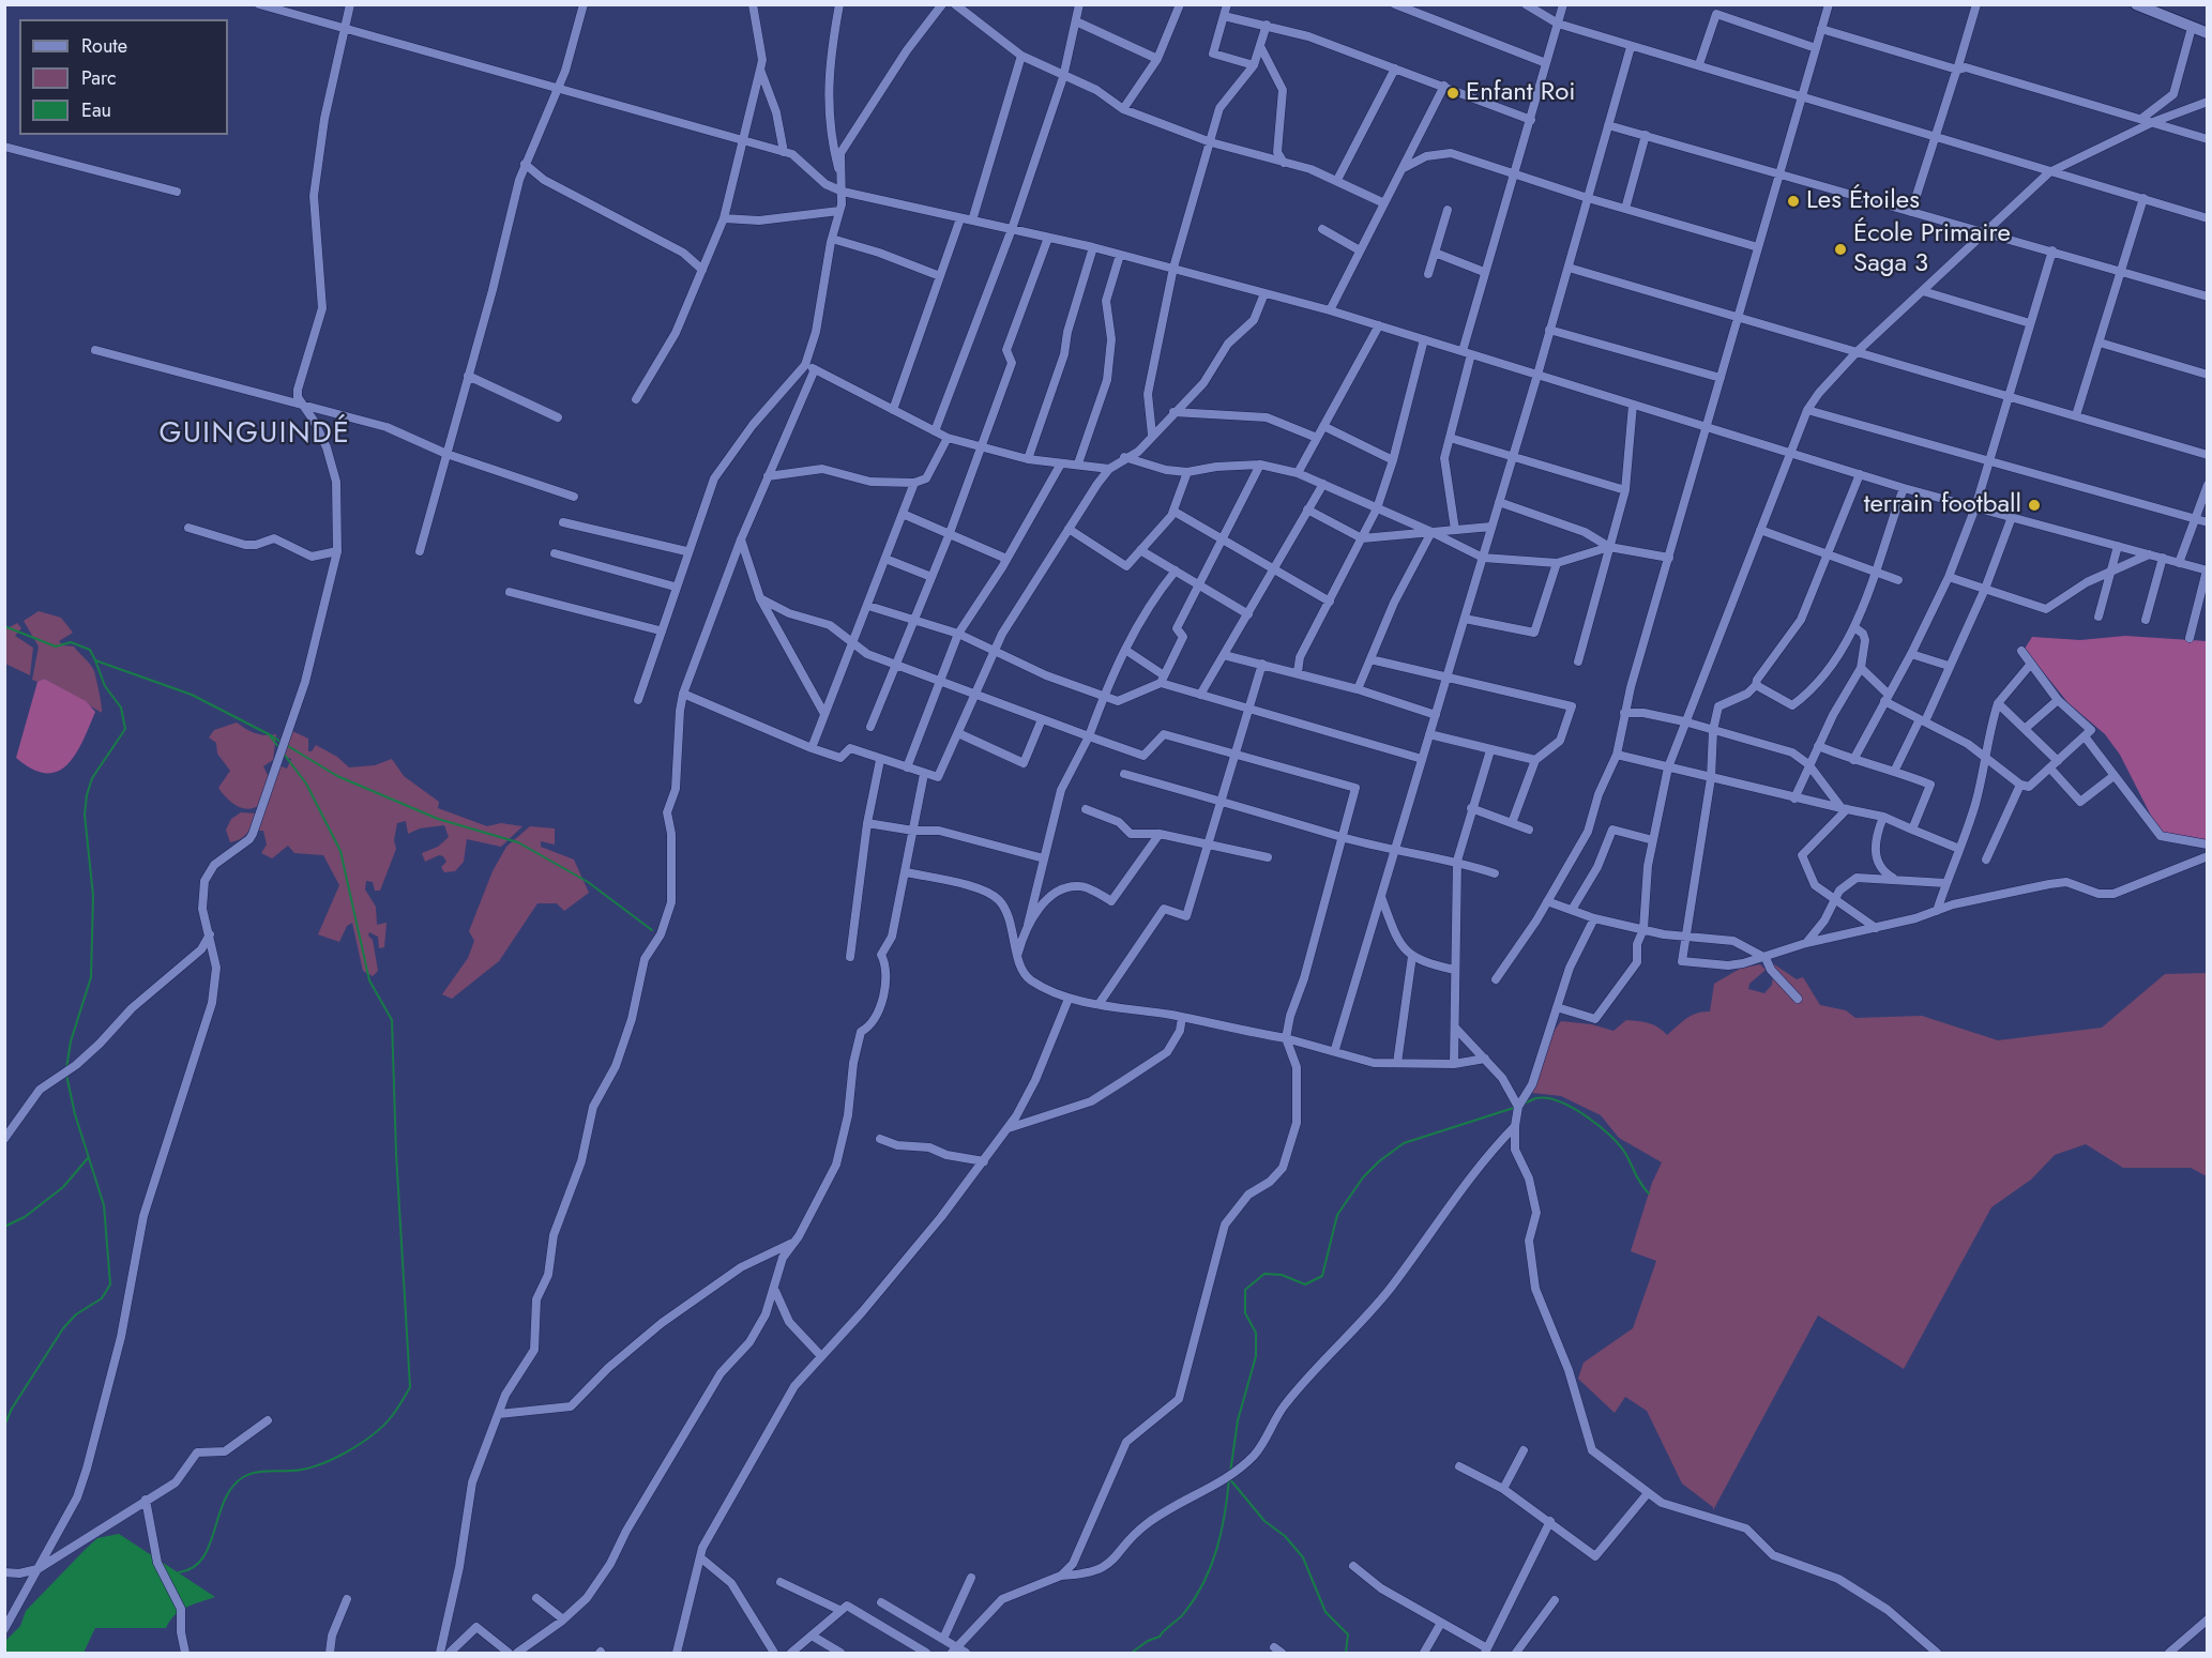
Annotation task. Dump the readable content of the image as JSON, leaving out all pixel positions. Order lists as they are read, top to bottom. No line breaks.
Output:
{"districts":["GUINGUINDÉ"],"places":["Enfant Roi","Les Étoiles","École Primaire Saga 3","terrain football"],"legend":["Route","Parc","Eau"]}
